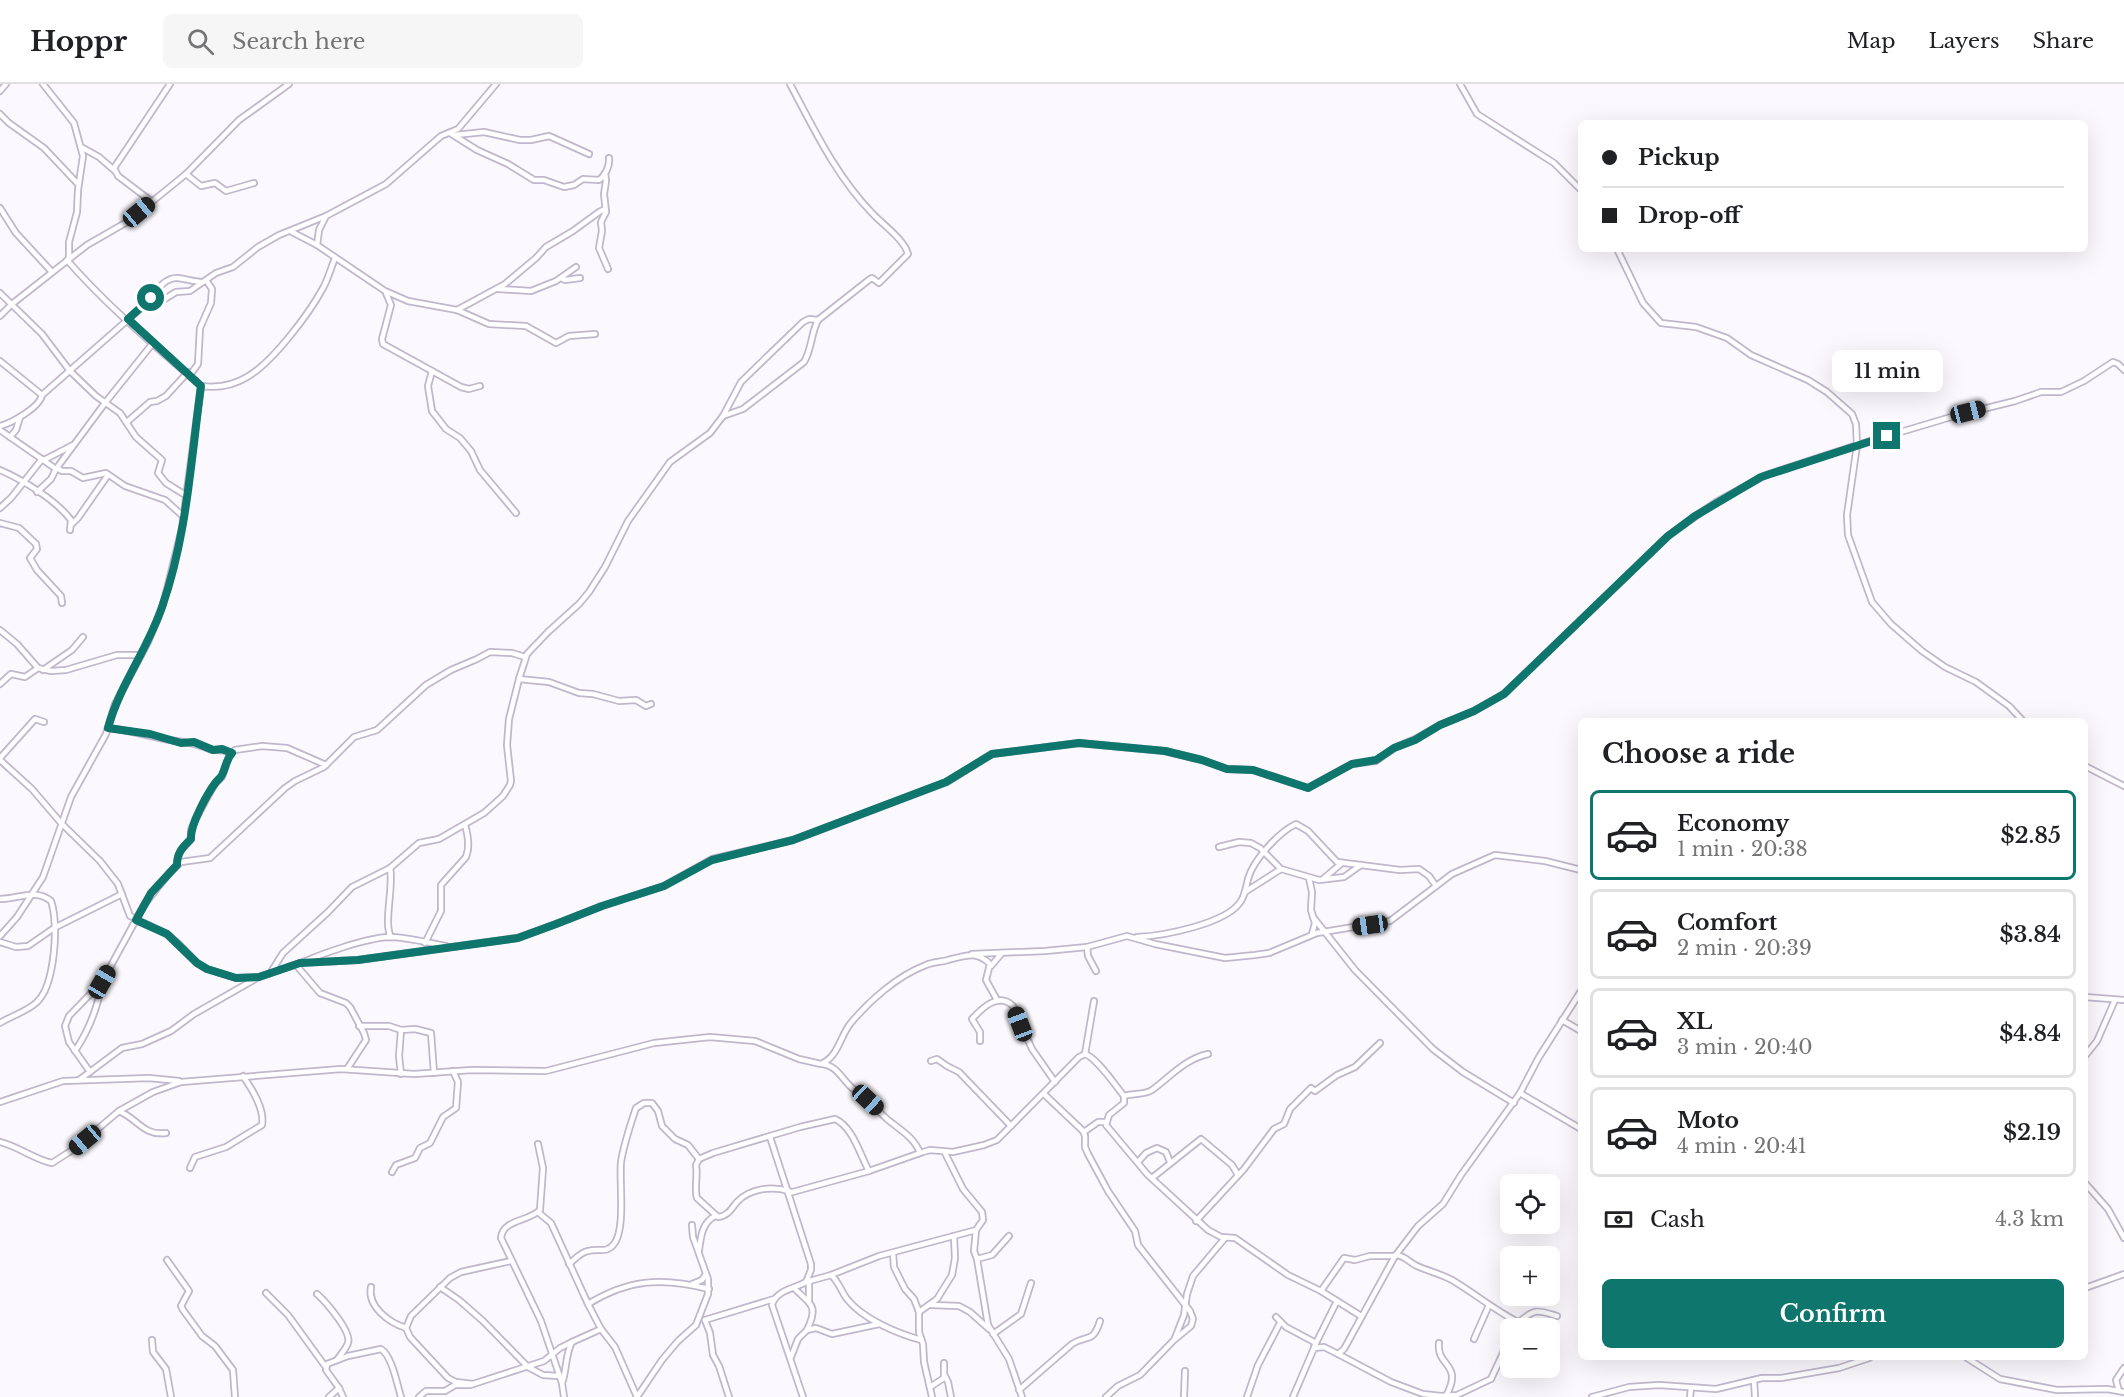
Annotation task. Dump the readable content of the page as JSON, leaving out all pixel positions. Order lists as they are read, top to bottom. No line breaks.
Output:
{"page":{"header":"Hoppr","search":"Search here","nav":["Map","Layers","Share"],"banner":["Pickup","Drop-off"],"bubble":"11 min","heading":"Choose a ride","list":[{"name":"Economy","note":"1 min · 20:38","value":"$2.85"},{"name":"Comfort","note":"2 min · 20:39","value":"$3.84"},{"name":"XL","note":"3 min · 20:40","value":"$4.84"},{"name":"Moto","note":"4 min · 20:41","value":"$2.19"}],"map_buttons":["+","−"],"pay":["Cash","4.3 km"],"buttons":"Confirm"}}
